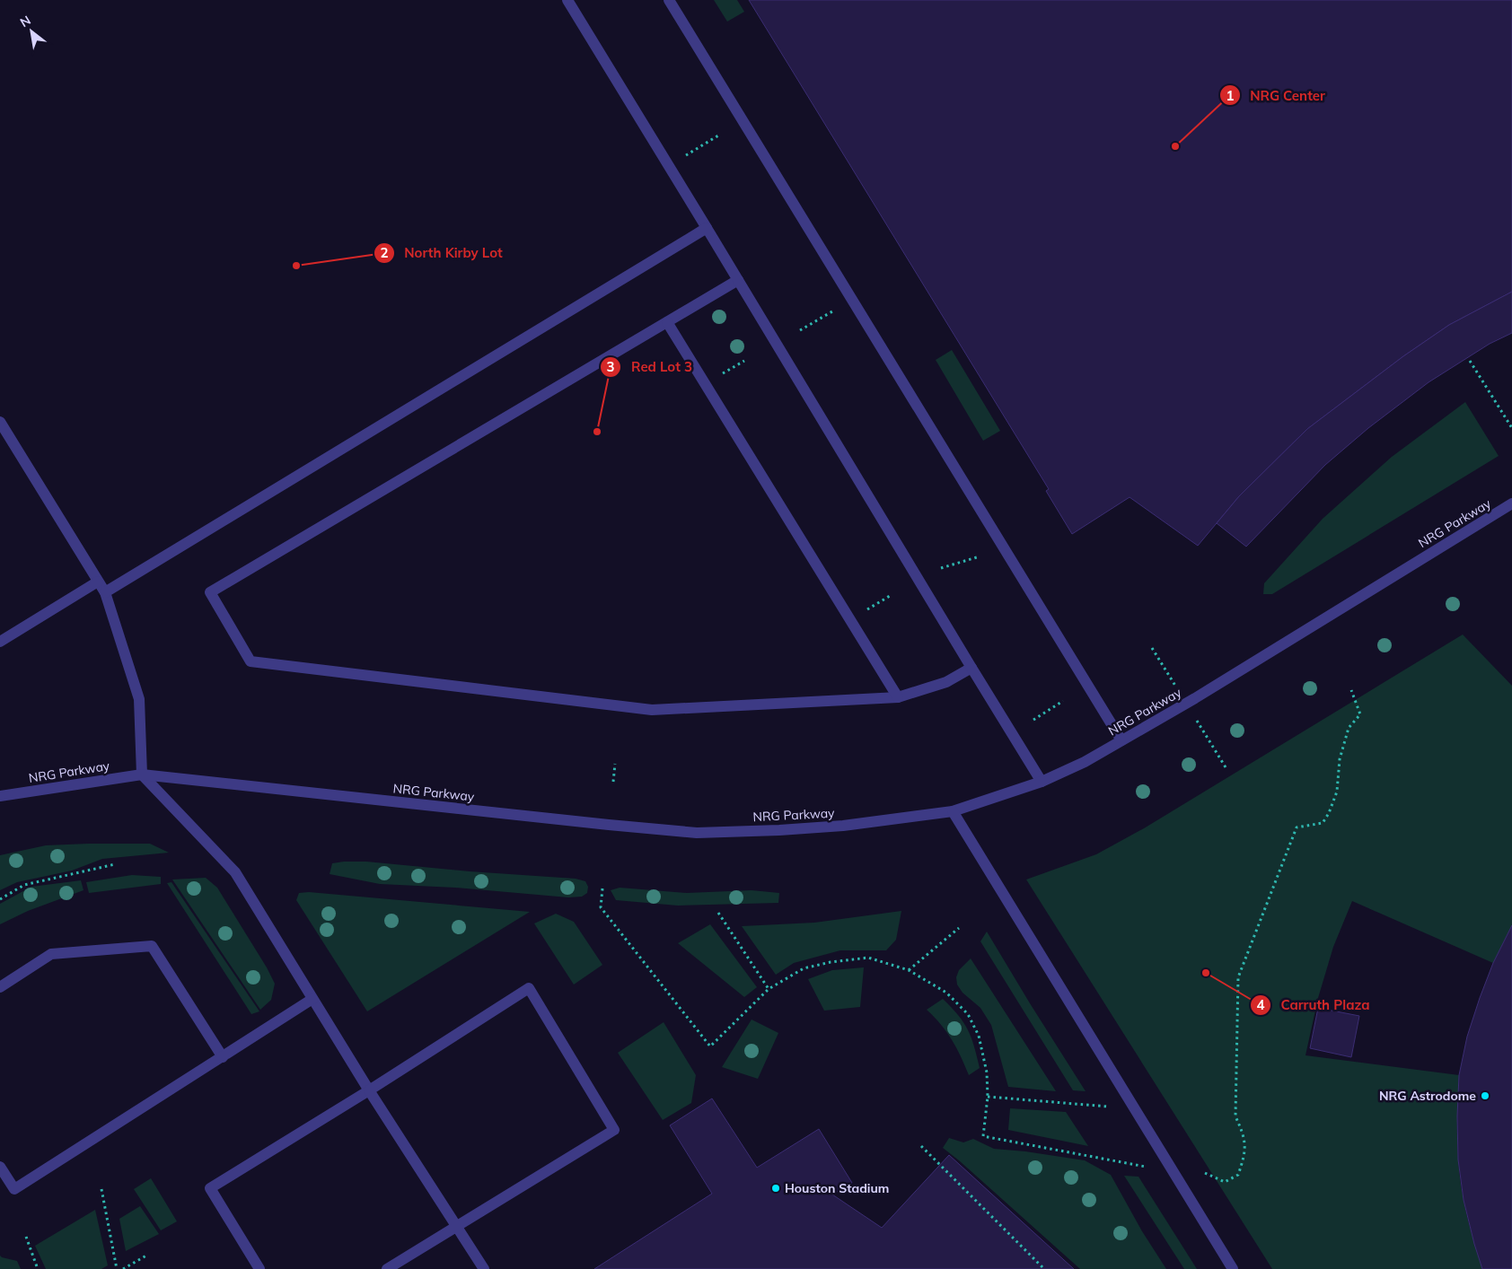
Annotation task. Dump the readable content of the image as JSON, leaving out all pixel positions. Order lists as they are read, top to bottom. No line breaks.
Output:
{"streets":{"lane":["NRG Parkway"]},"places":["NRG Center","North Kirby Lot","Red Lot 3","Carruth Plaza","NRG Astrodome","Houston Stadium"],"north":"top left"}
